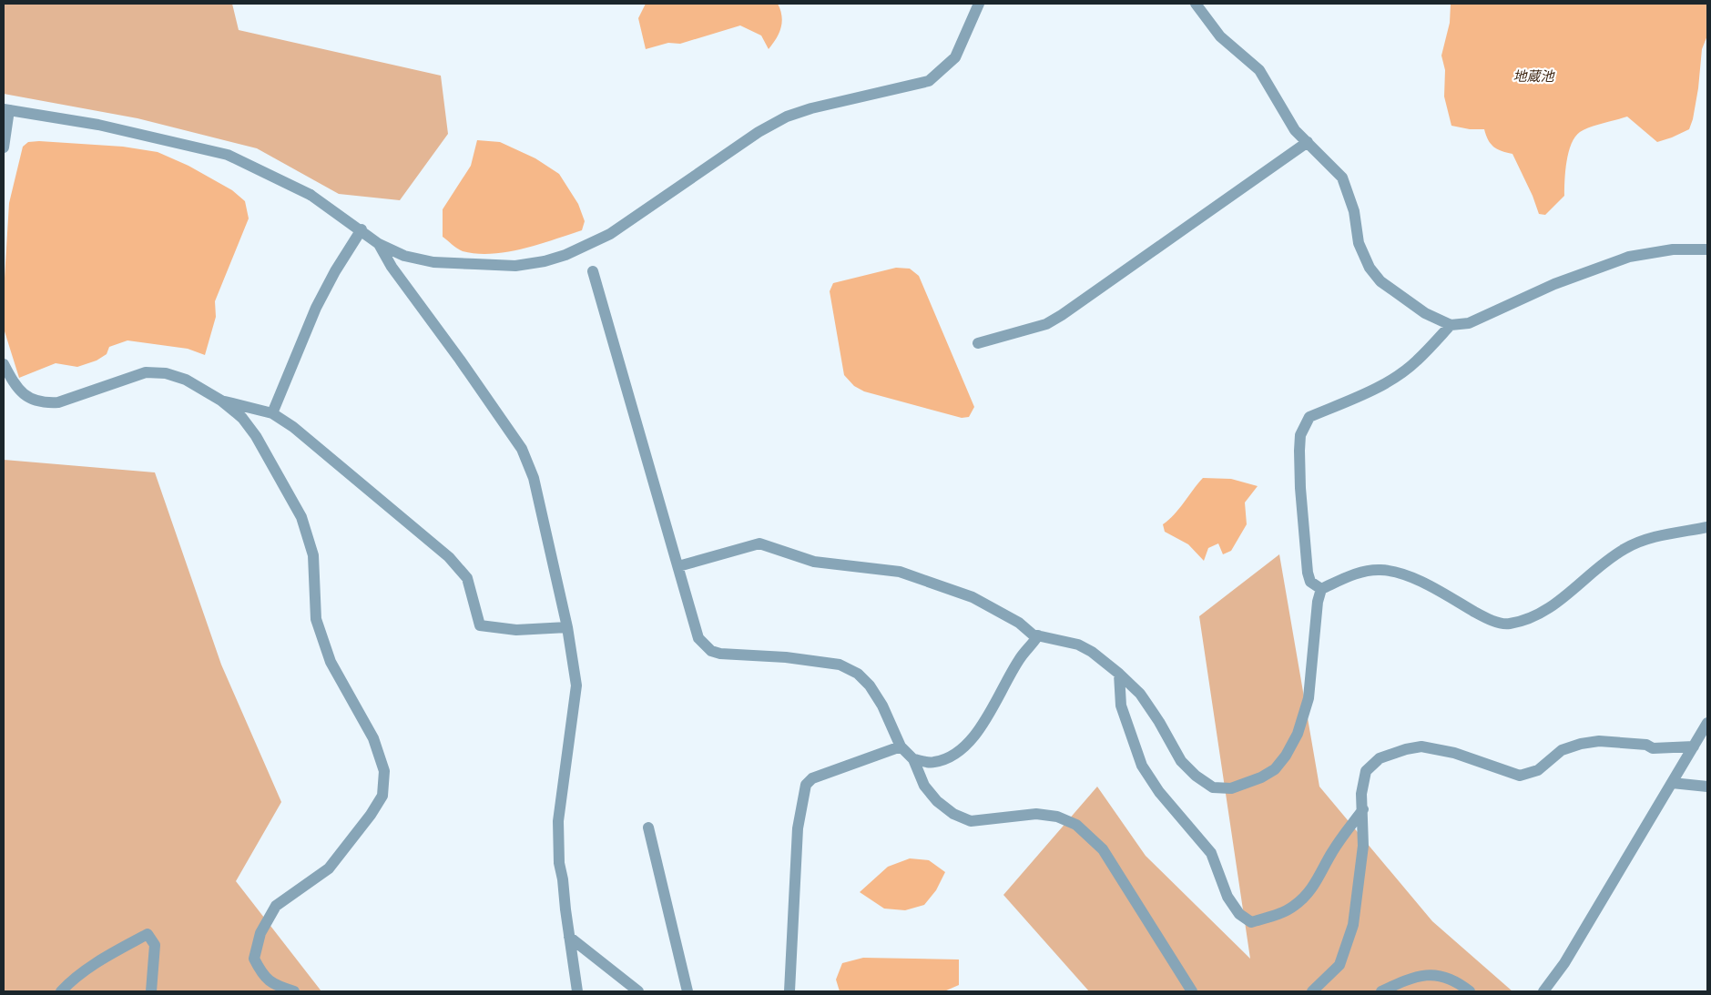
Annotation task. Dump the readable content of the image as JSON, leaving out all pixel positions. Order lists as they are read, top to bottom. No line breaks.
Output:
{"water":["地蔵池"]}
